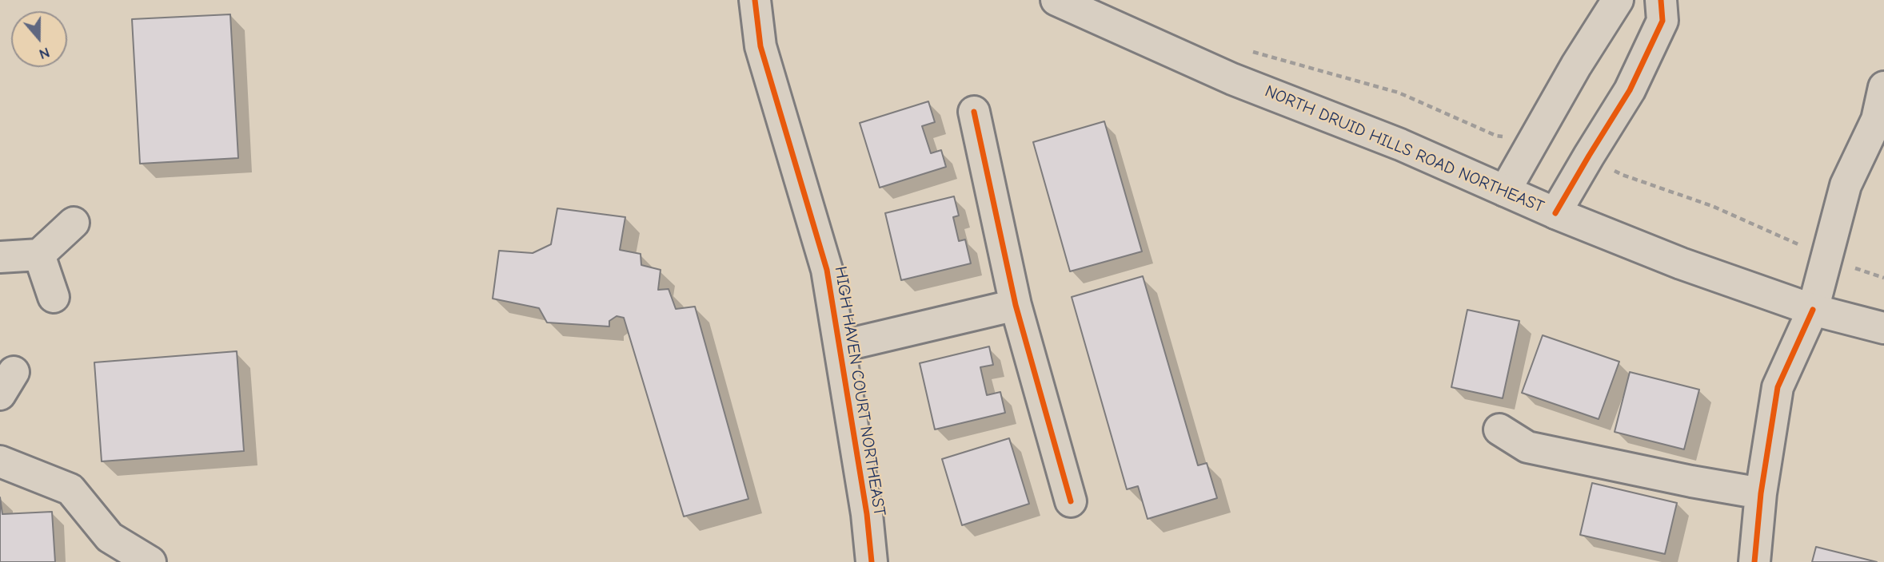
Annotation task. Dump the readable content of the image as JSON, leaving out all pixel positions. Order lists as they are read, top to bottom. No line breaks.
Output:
{"streets":{"street":["NORTH DRUID HILLS ROAD NORTHEAST","HIGH HAVEN COURT NORTHEAST"]},"north":"bottom"}
